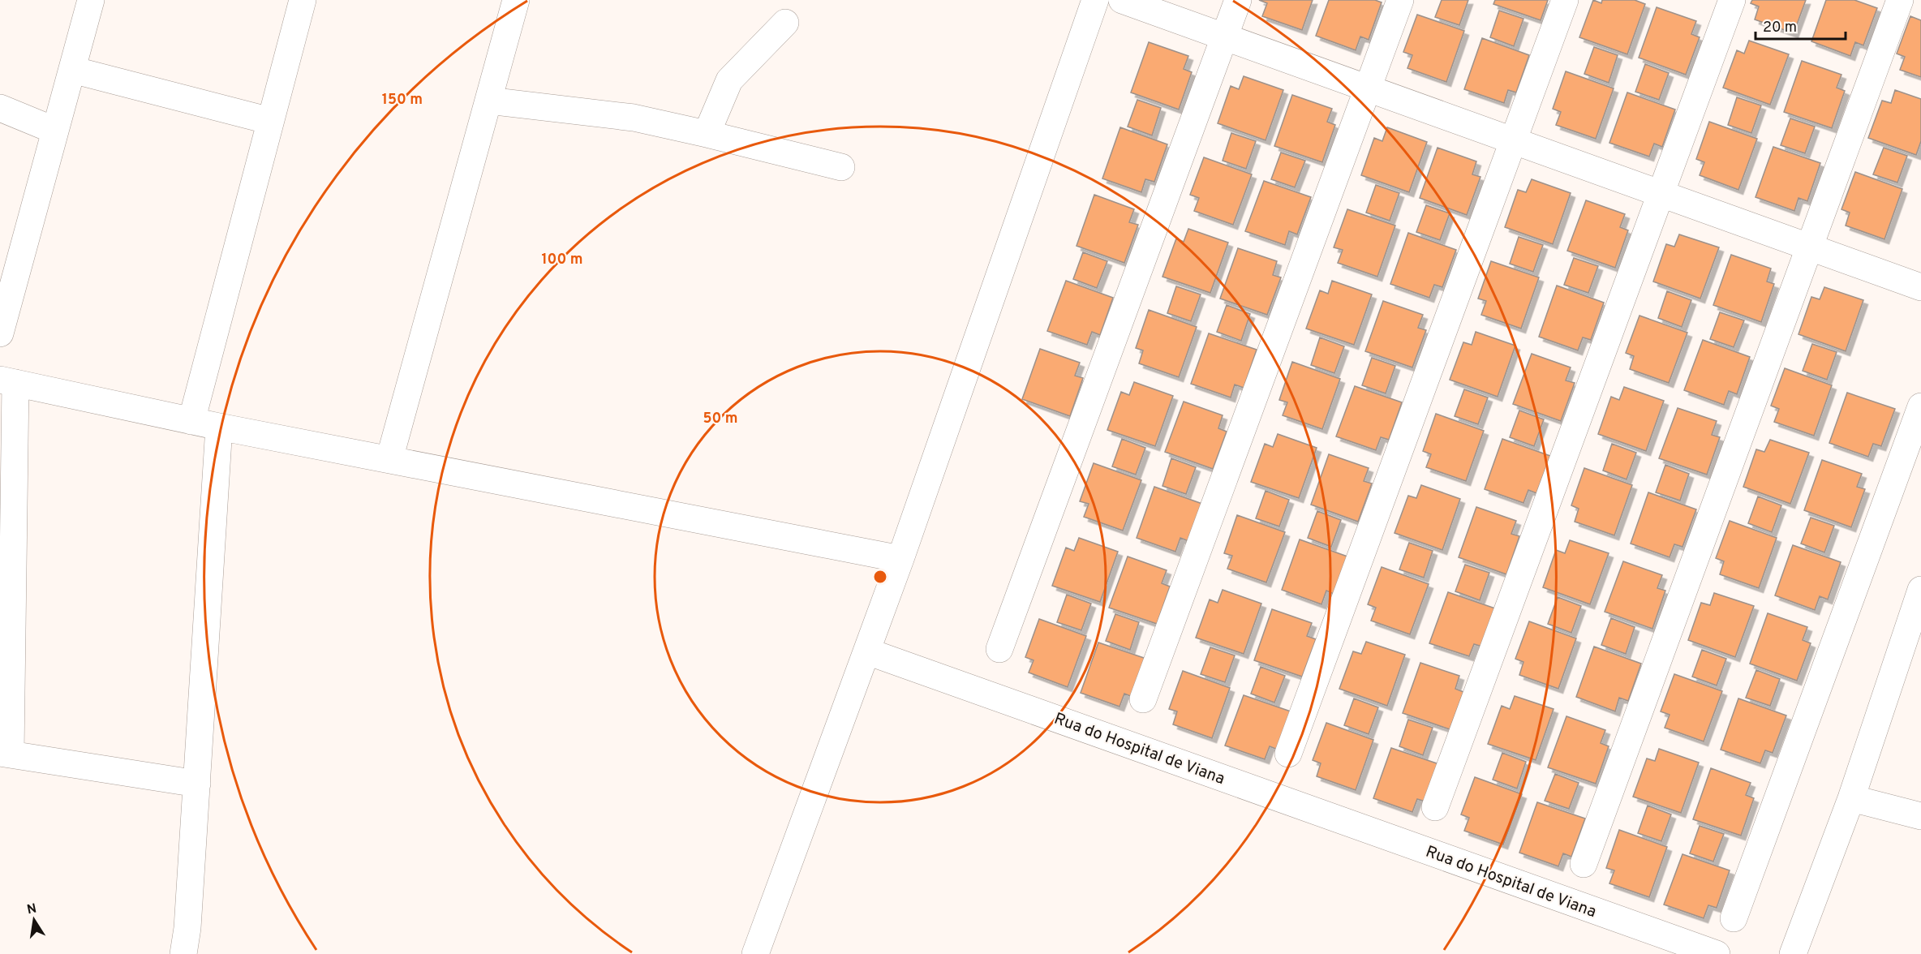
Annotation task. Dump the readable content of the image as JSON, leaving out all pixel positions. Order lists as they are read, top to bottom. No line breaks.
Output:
{"streets":{"street":["Rua do Hospital de Viana"]},"scale_bar":"20 m","north":"top","rings":["150 m","100 m","50 m"]}
